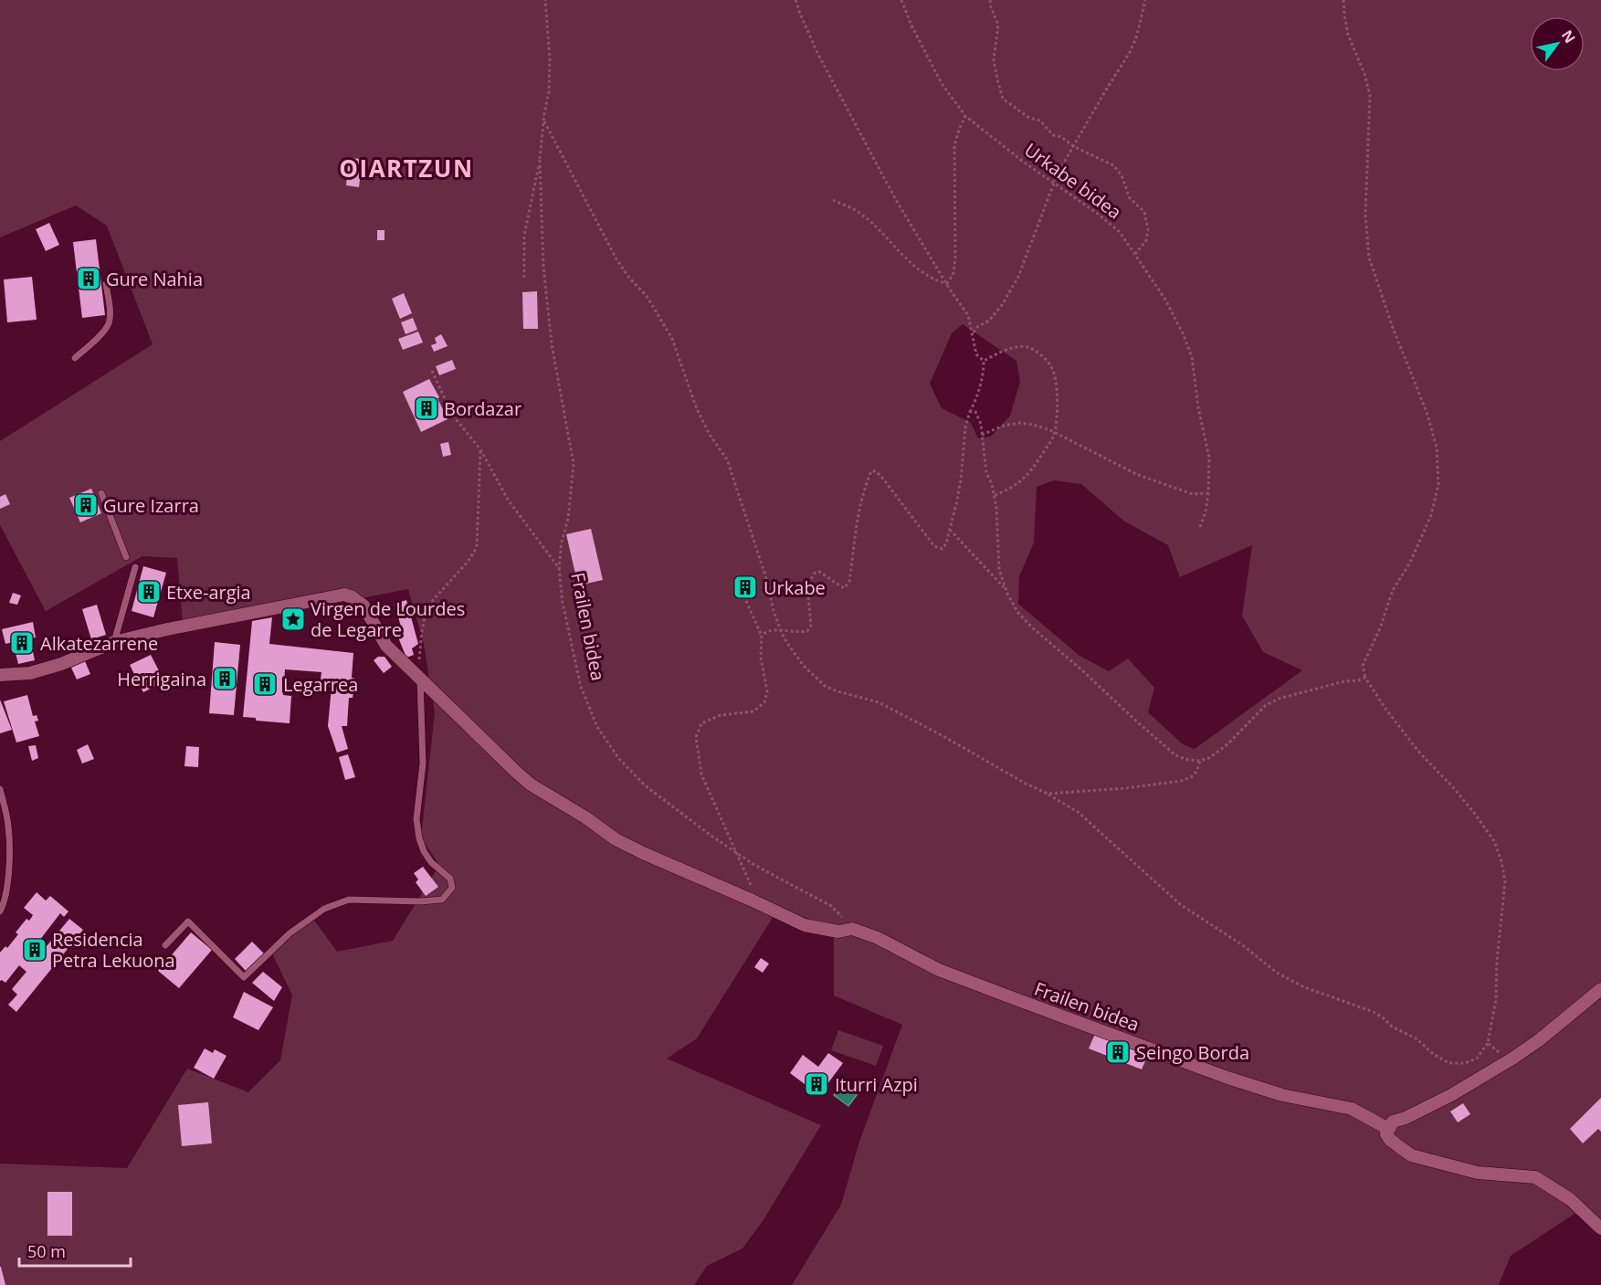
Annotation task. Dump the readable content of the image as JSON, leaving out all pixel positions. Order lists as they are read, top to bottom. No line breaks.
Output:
{"streets":{"street":["Frailen bidea"],"path":["Urkabe bidea"]},"districts":["OIARTZUN"],"places":{"building":["Gure Nahia","Bordazar","Gure Izarra","Urkabe","Etxe-argia","Alkatezarrene","Herrigaina","Legarrea","Residencia Petra Lekuona","Seingo Borda","Iturri Azpi"],"place":["Virgen de Lourdes de Legarre"]},"scale_bar":"50 m","north":"top right"}
